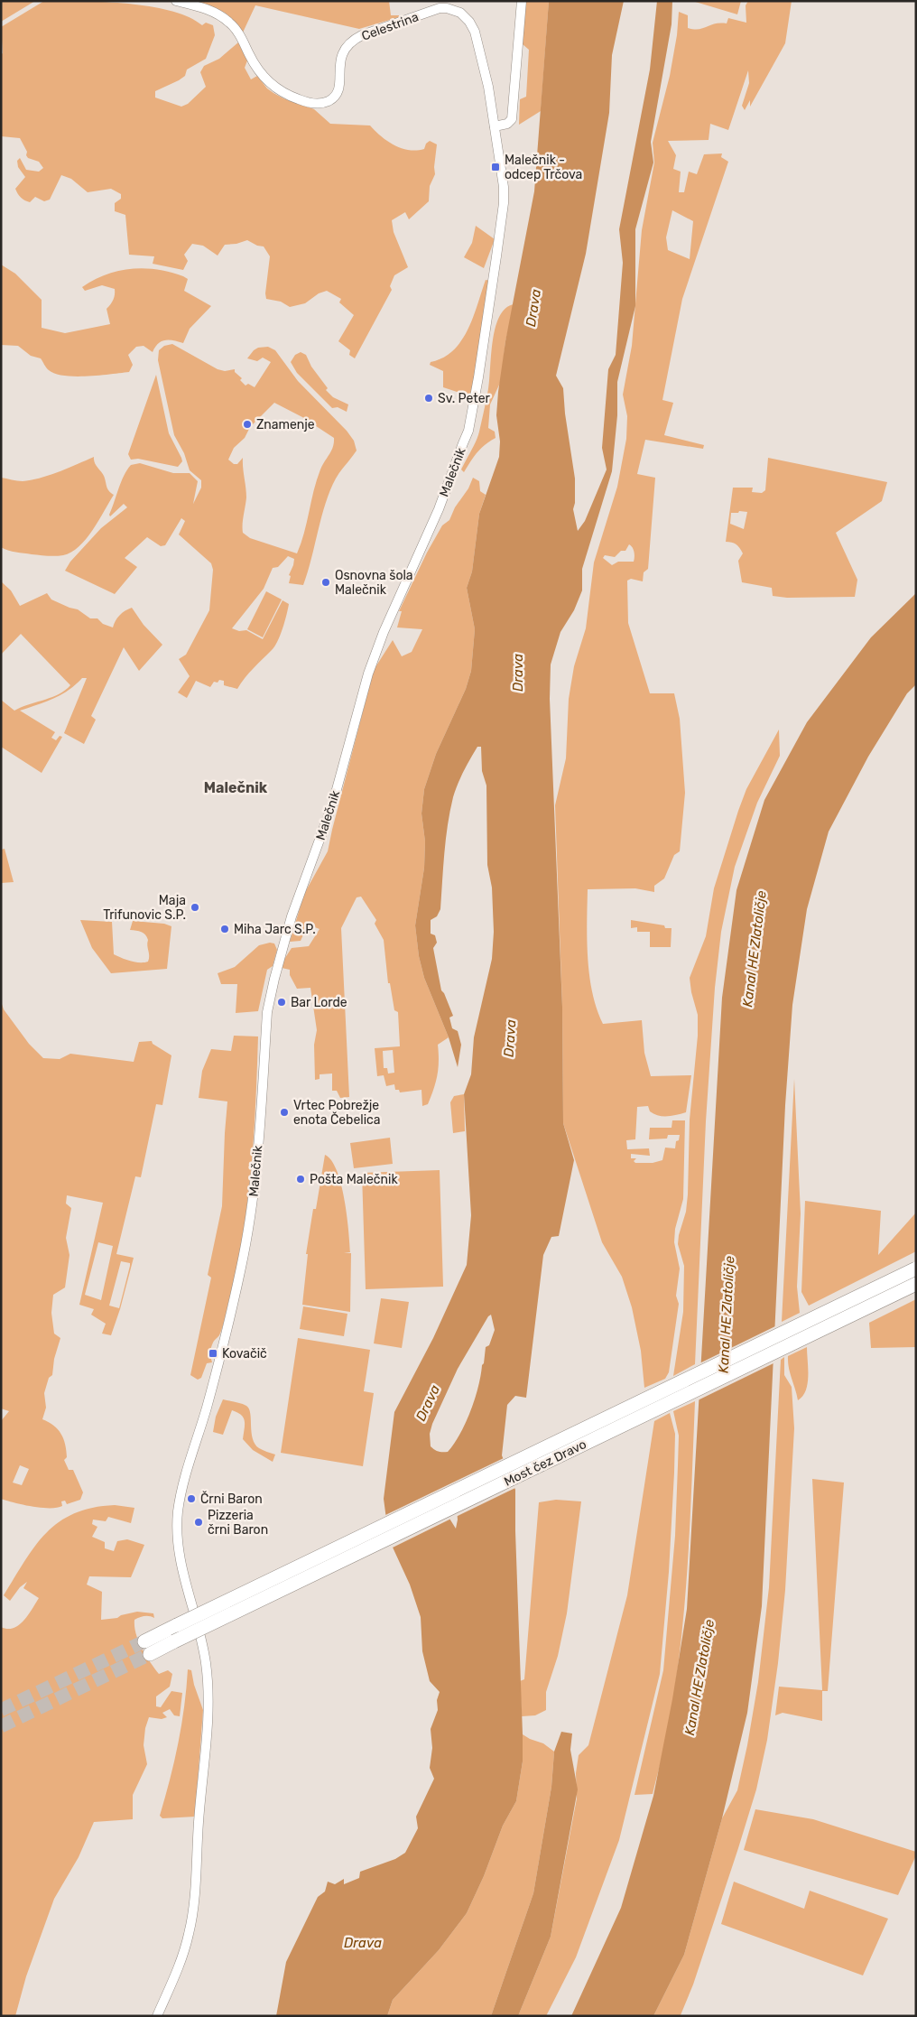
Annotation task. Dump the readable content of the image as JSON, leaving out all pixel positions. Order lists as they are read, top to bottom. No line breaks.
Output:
{"streets":{"highway":["Most čez Dravo"],"street":["Celestrina","Malečnik"]},"crossings":[["Celestrina","Malečnik"]],"districts":["Malečnik"],"water":["Drava","Kanal HE Zlatoličje"],"places":{"transit":["Malečnik - odcep Trčova","Kovačič"],"other":["Sv. Peter","Znamenje","Osnovna šola Malečnik","Maja Trifunovic S.P.","Miha Jarc S.P.","Bar Lorde","Vrtec Pobrežje enota Čebelica","Pošta Malečnik","Črni Baron","Pizzeria črni Baron"]}}
